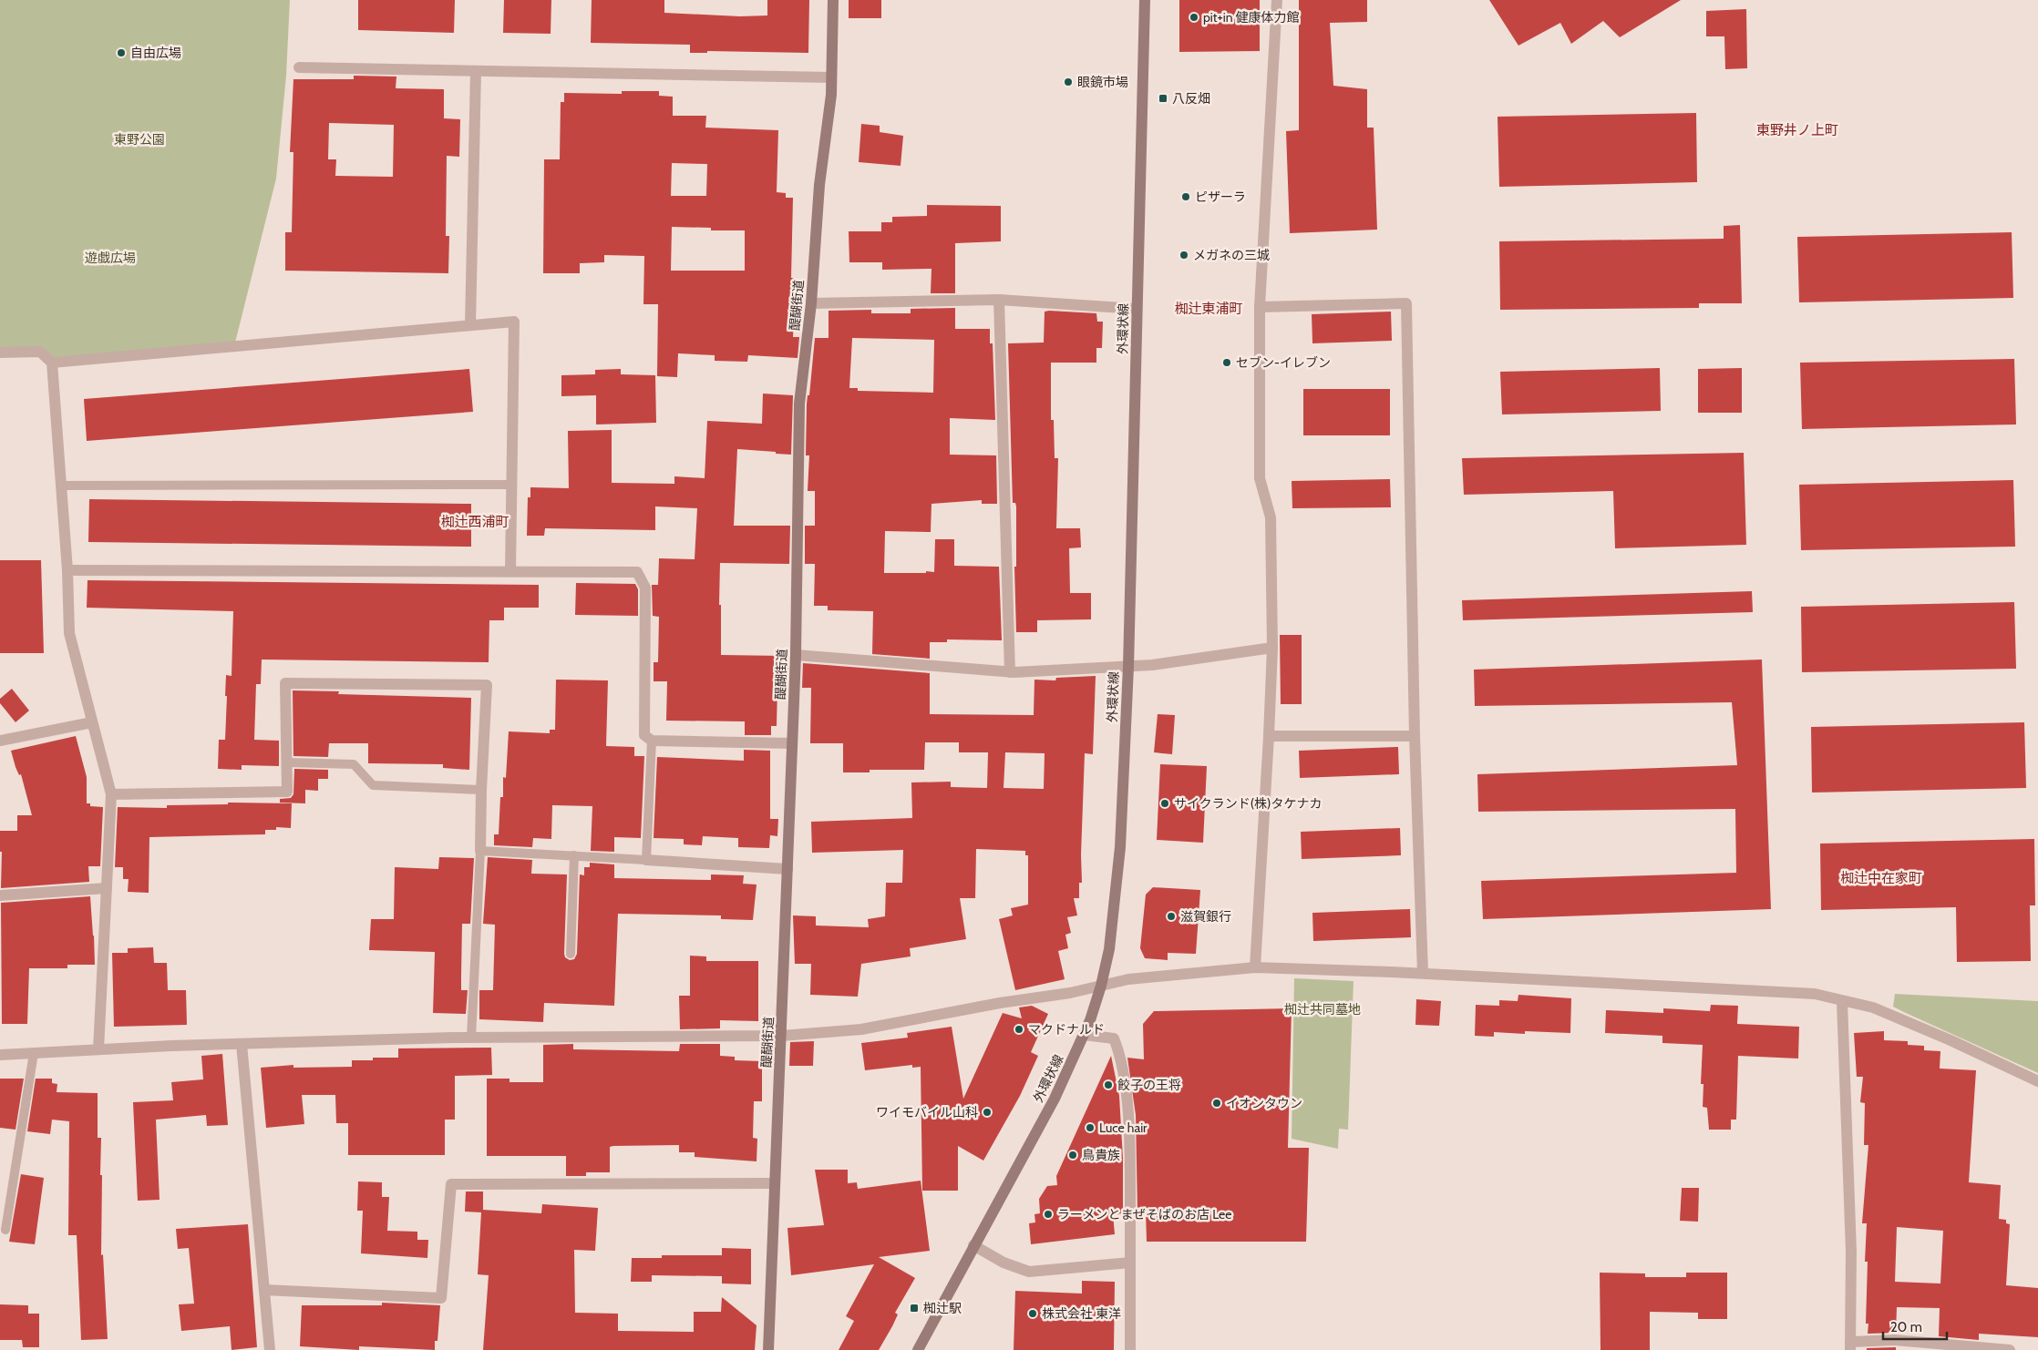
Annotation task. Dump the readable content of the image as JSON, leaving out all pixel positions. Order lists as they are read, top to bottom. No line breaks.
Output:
{"streets":{"street":["醍醐街道","外環状線"]},"districts":["東野井ノ上町","椥辻東浦町","椥辻西浦町","椥辻中在家町"],"parks":["東野公園","遊戯広場","椥辻共同墓地"],"places":{"other":["pit+in 健康体力館","自由広場","眼鏡市場","ピザーラ","メガネの三城","セブン-イレブン","サイクランド(株)タケナカ","滋賀銀行","マクドナルド","餃子の王将","イオンタウン","ワイモバイル山科","Luce hair","鳥貴族","ラーメンとまぜそばのお店 Lee","株式会社 東洋"],"transit":["八反畑","椥辻駅"]},"scale_bar":"20 m"}
